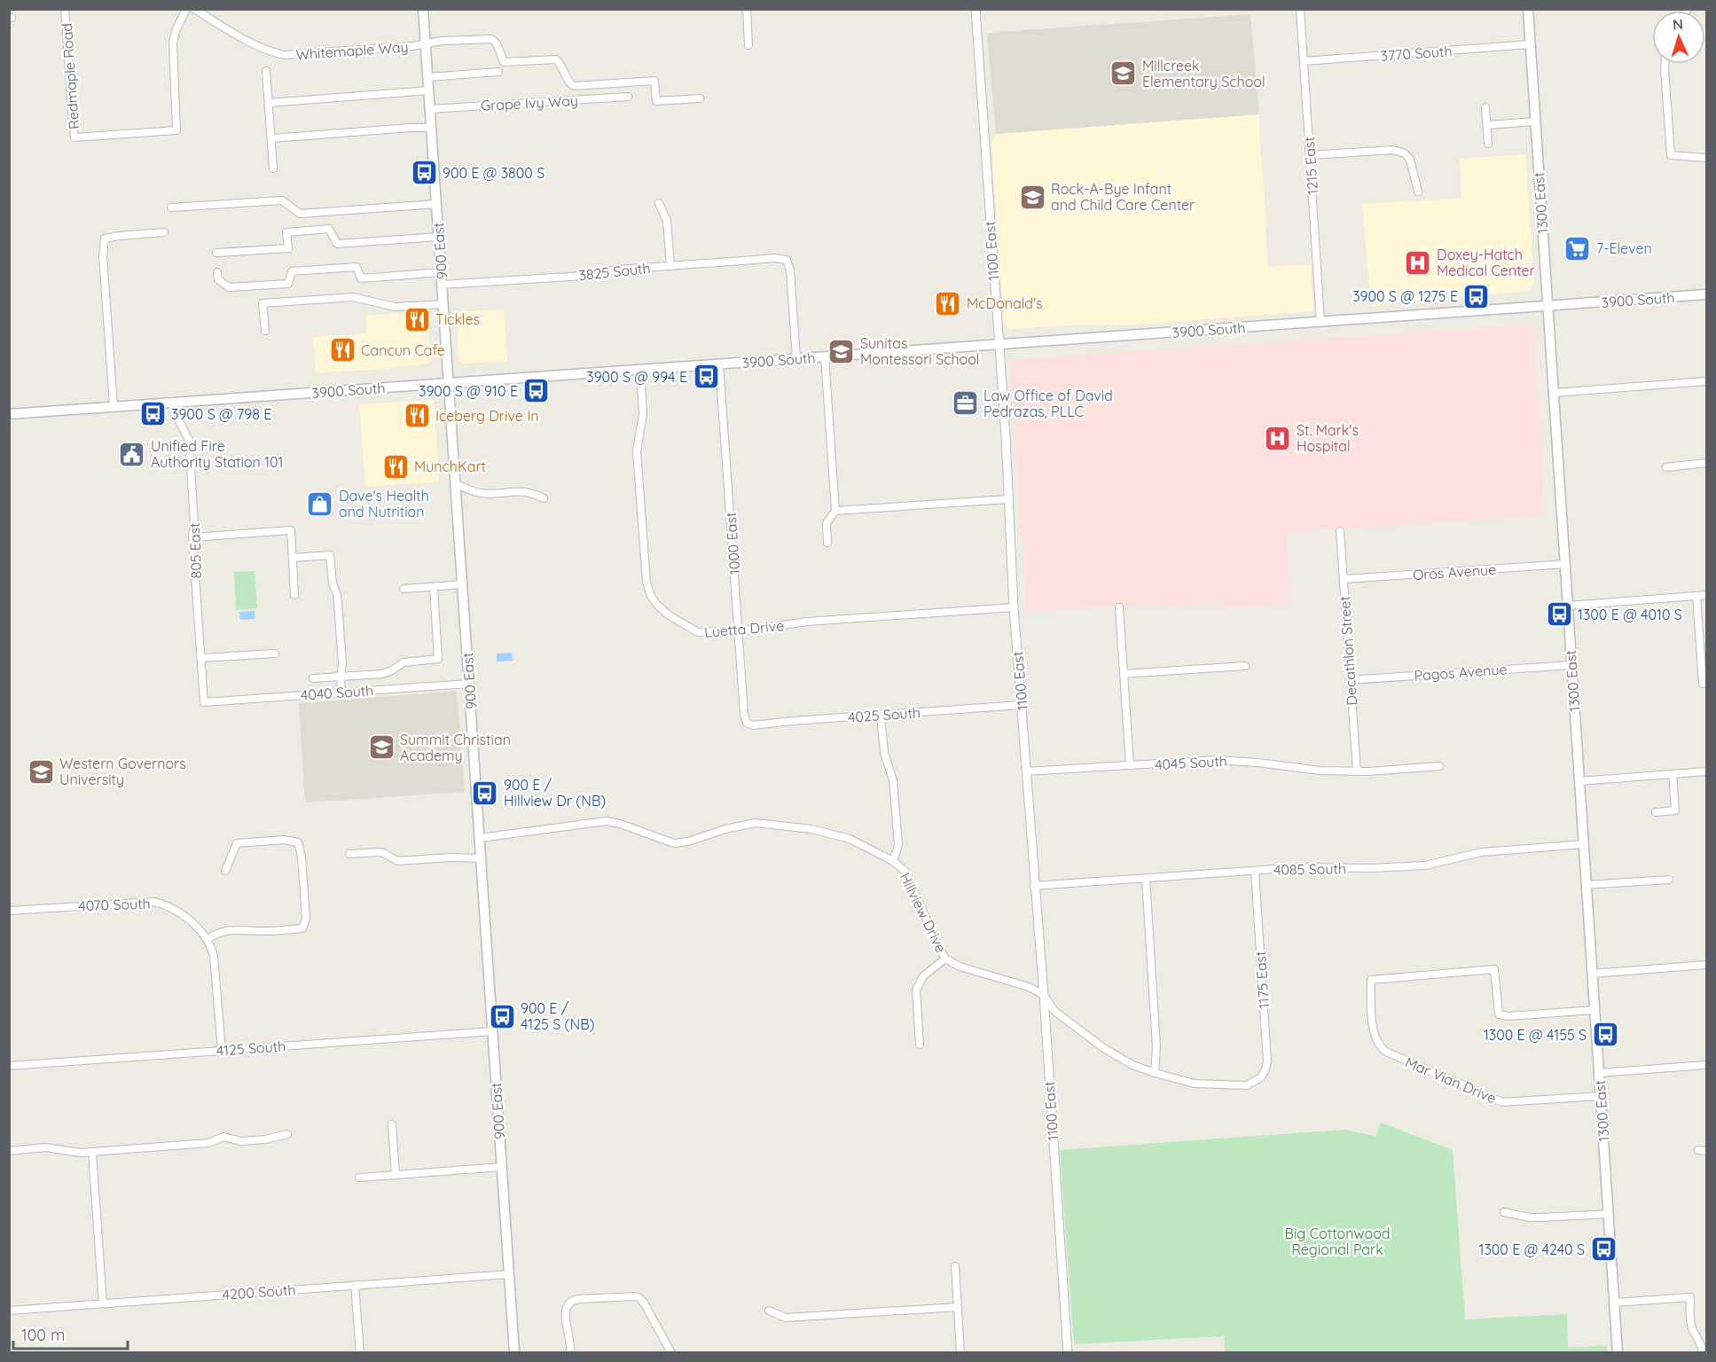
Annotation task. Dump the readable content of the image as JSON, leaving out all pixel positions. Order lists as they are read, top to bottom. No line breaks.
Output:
{"streets":{"main road":["1300 East","900 East","3900 South"],"street":["Whitemaple Way","3770 South","Redmaple Road","Grape Ivy Way","1215 East","1100 East","3825 South","1000 East","805 East","Oros Avenue","Luetta Drive","Decathlon Street","Pagos Avenue","4040 South","4025 South","4045 South","4085 South","4070 South","Hillview Drive","1175 East","4125 South","Mar Vian Drive","4200 South"]},"crossings":[["Whitemaple Way","900 East"],["3770 South","1215 East"],["3770 South","1300 East"],["Grape Ivy Way","900 East"],["1215 East","3900 South"],["1300 East","3900 South"],["1300 East","Oros Avenue"],["1300 East","Pagos Avenue"],["1300 East","4085 South"],["1300 East","Mar Vian Drive"],["900 East","3825 South"],["900 East","3900 South"],["900 East","4040 South"],["900 East","Hillview Drive"],["900 East","4125 South"],["900 East","4200 South"],["1100 East","3900 South"],["1100 East","Luetta Drive"],["1100 East","4025 South"],["1100 East","4045 South"],["1100 East","4085 South"],["1100 East","Hillview Drive"],["3825 South","3900 South"],["3900 South","1000 East"],["3900 South","805 East"],["3900 South","Luetta Drive"],["1000 East","Luetta Drive"],["1000 East","4025 South"],["805 East","4040 South"],["Oros Avenue","Decathlon Street"],["Decathlon Street","Pagos Avenue"],["Decathlon Street","4045 South"],["4085 South","1175 East"],["Hillview Drive","1175 East"]],"parks":["Big Cottonwood Regional Park"],"places":{"school or university":["Millcreek Elementary School","Rock-A-Bye Infant and Child Care Center","Sunitas Montessori School","Summit Christian Academy","Western Governors University"],"bus stop":["900 E @ 3800 S","3900 S @ 1275 E","3900 S @ 994 E","3900 S @ 910 E","3900 S @ 798 E","1300 E @ 4010 S","900 E / Hillview Dr (NB)","900 E / 4125 S (NB)","1300 E @ 4155 S","1300 E @ 4240 S"],"supermarket":["7-Eleven"],"hospital":["Doxey-Hatch Medical Center","St. Mark's Hospital"],"restaurant":["McDonald's","Tickles","Cancun Cafe","Iceberg Drive In","MunchKart"],"office":["Law Office of David Pedrazas, PLLC"],"public building":["Unified Fire Authority Station 101"],"shop":["Dave's Health and Nutrition"]},"scale_bar":"100 m","north":"top"}
